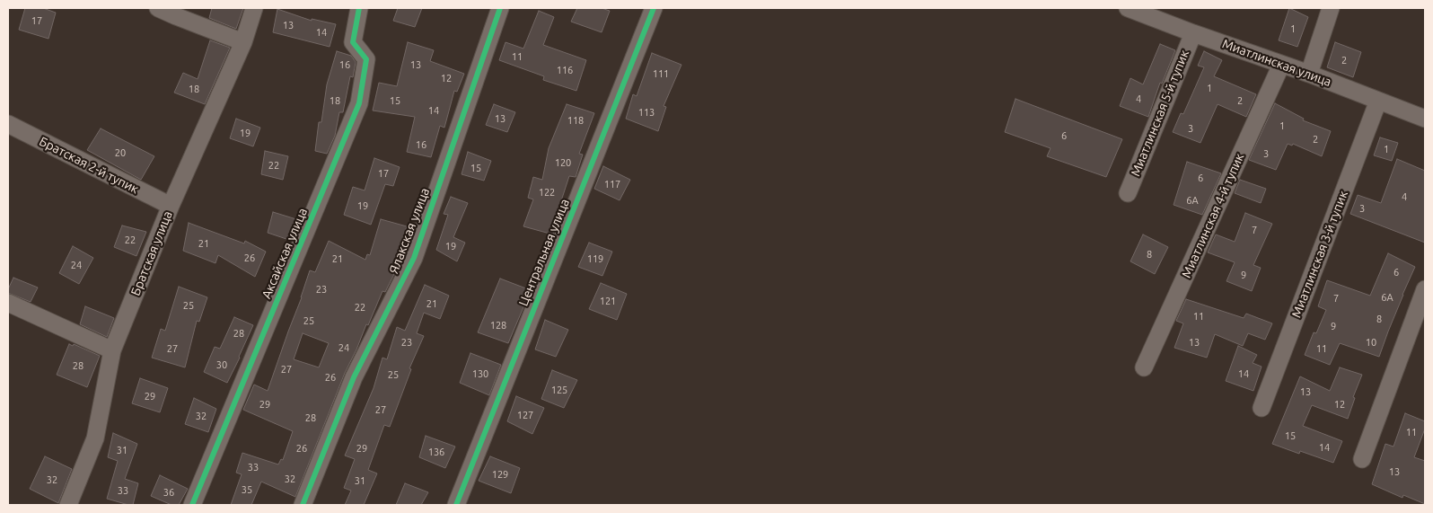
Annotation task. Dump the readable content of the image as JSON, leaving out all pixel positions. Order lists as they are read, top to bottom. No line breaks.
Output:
{"streets":{"street":["Миатлинская улица","Миатлинская 5-й тупик","Братская 2-й тупик","Миатлинская 4-й тупик","Ялакская улица","Центральная улица","Братская улица","Аксайская улица","Миатлинская 3-й тупик"]},"crossings":[["Миатлинская улица","Миатлинская 5-й тупик"],["Миатлинская улица","Миатлинская 4-й тупик"],["Миатлинская улица","Миатлинская 3-й тупик"],["Братская 2-й тупик","Братская улица"]],"house_numbers":["17","13","1","14","11","2","16","13","116","111","12","1","18","4","18","15","2","14","113","13","118","1","3","19","6","2","16","1","20","3","120","22","15","17","6","117","122","4","6А","19","3","7","22","21","19","8","26","21","119","24","6","9","23","6А","7","121","21","25","22","11","8","25","128","9","28","23","13","10","24","27","11","30","28","27","130","14","25","26","125","13","29","29","12","27","127","32","28","11","15","14","26","29","31","136","33","13","129","32","32","31","35","33","36"]}
